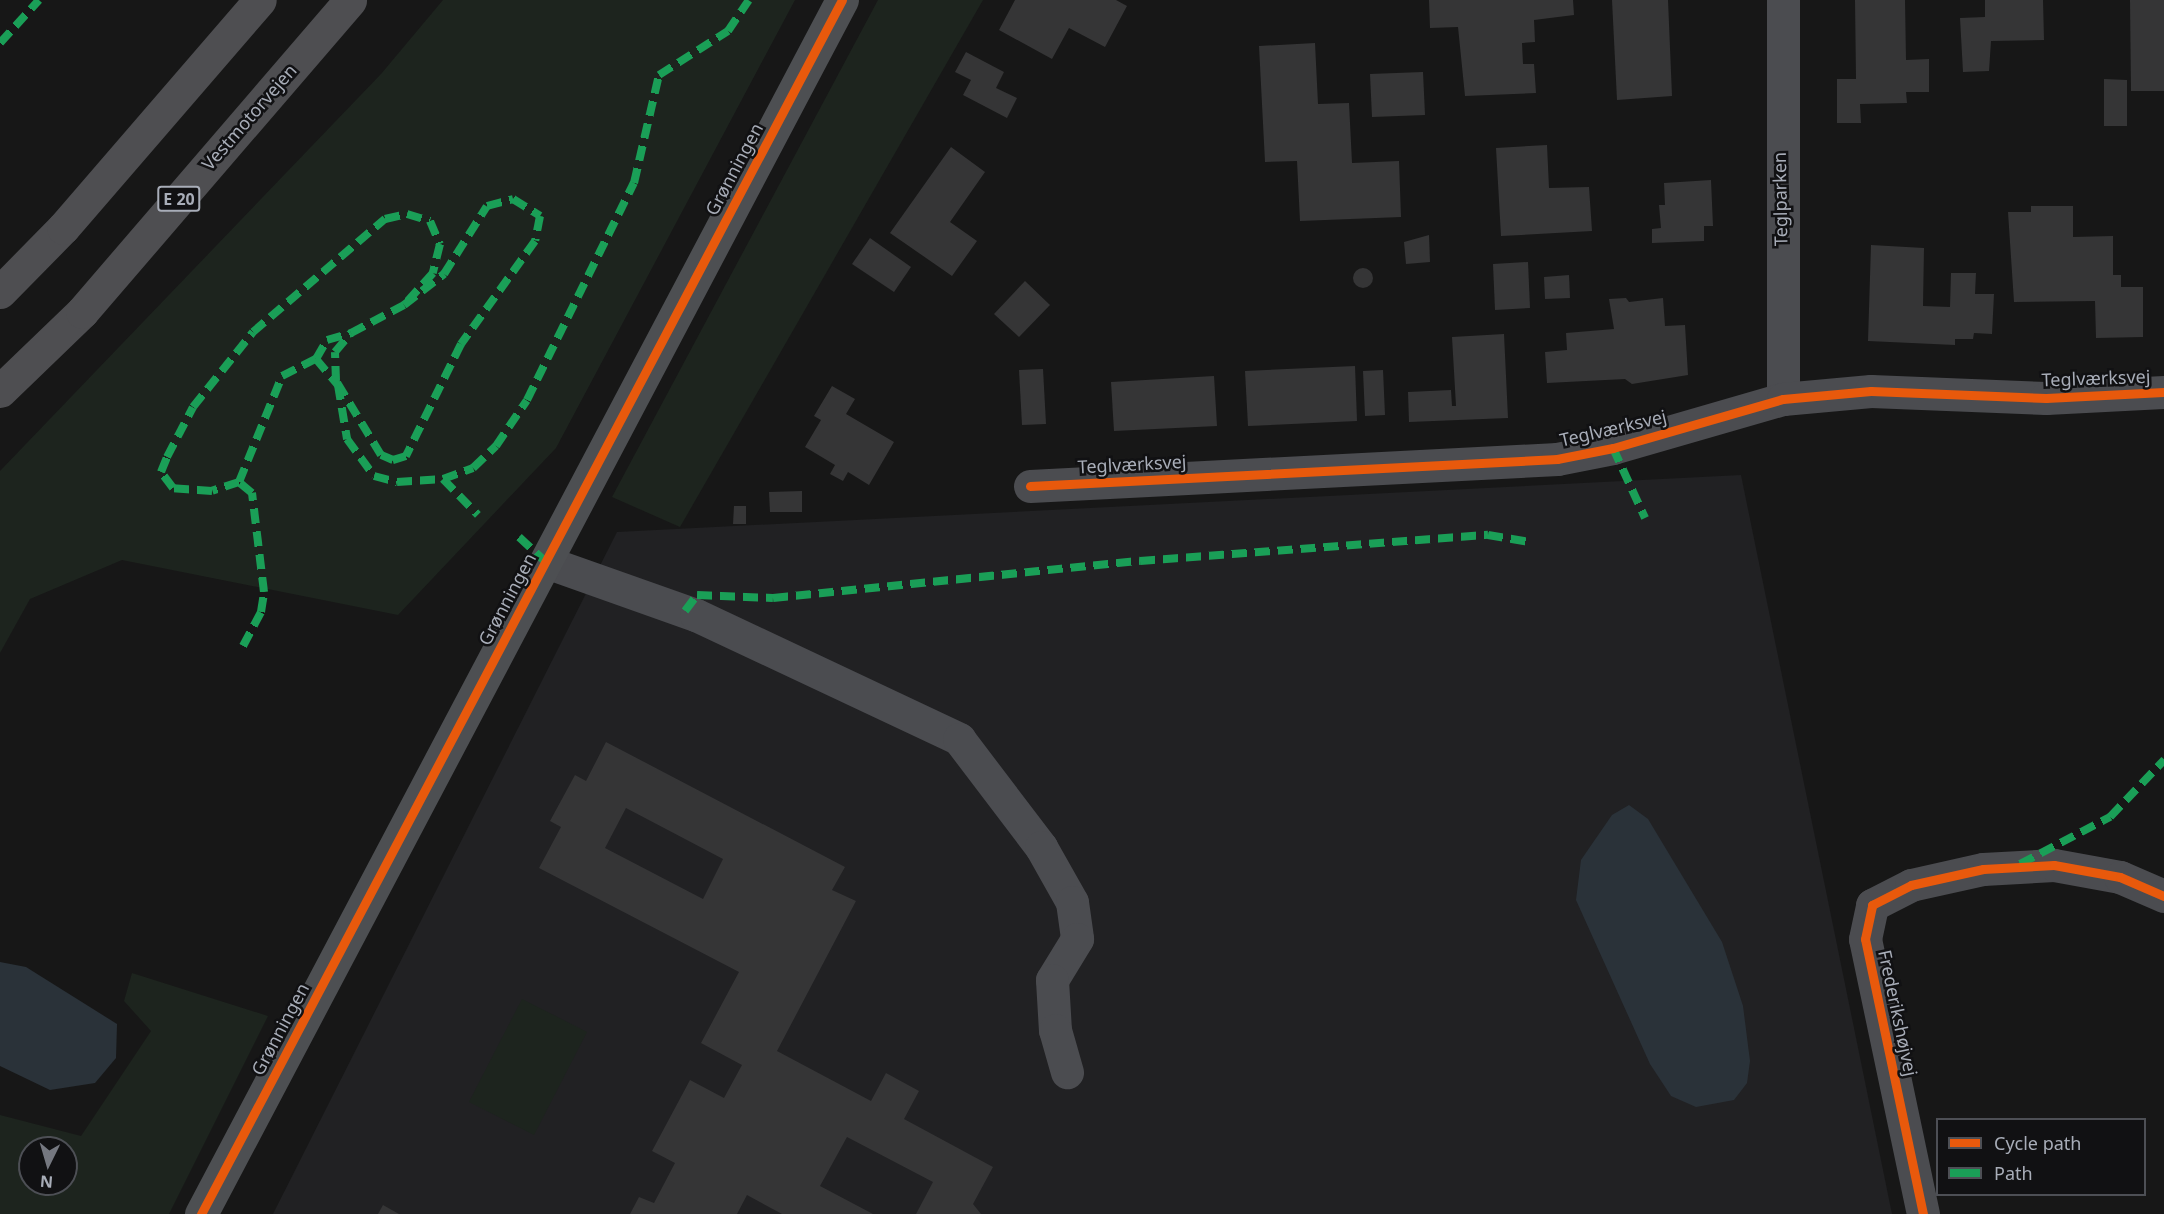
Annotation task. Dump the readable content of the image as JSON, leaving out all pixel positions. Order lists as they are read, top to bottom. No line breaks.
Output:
{"streets":{"highway":["Vestmotorvejen","E 20"],"main road":["Grønningen"],"street":["Teglparken","Teglværksvej","Frederikshøjvej"]},"crossings":[["Teglparken","Teglværksvej"]],"legend":["Cycle path","Path"],"north":"bottom"}
